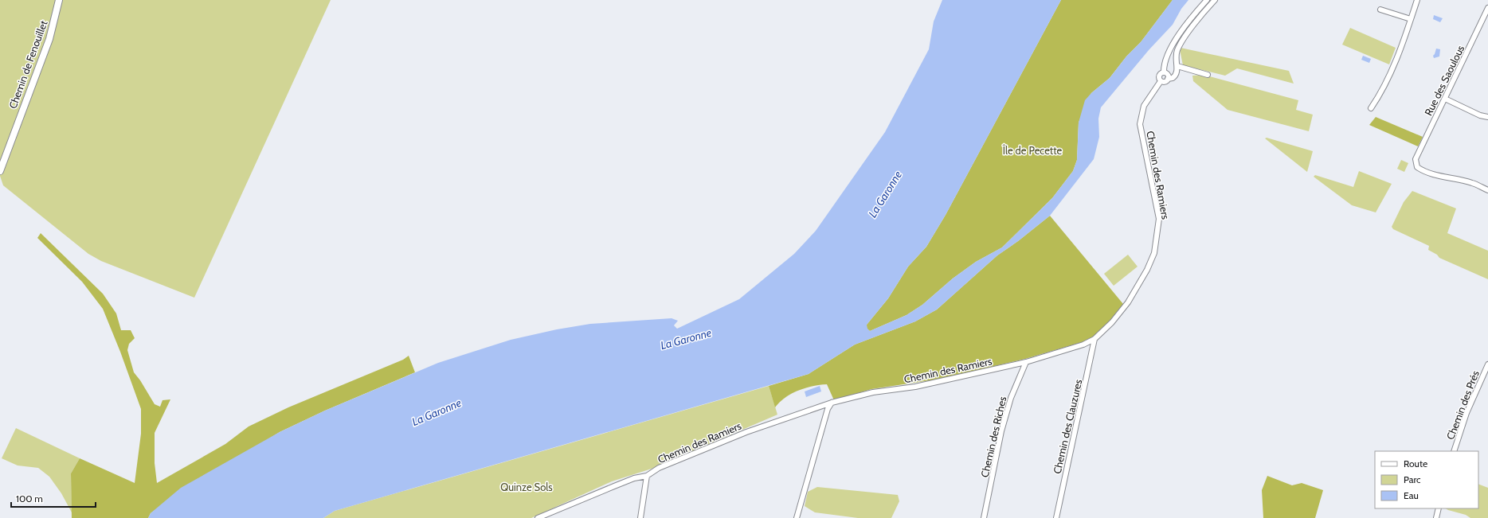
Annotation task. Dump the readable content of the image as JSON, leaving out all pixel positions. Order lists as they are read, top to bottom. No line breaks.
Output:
{"streets":{"street":["Chemin de Fenouillet","Rue des Saoulous","Chemin des Ramiers","Chemin des Prés","Chemin des Clauzures","Chemin des Riches"]},"crossings":[["Chemin des Ramiers","Chemin des Clauzures"],["Chemin des Ramiers","Chemin des Riches"]],"water":["La Garonne"],"parks":["Île de Pecette","Quinze Sols"],"legend":["Route","Parc","Eau"],"scale_bar":"100 m"}
